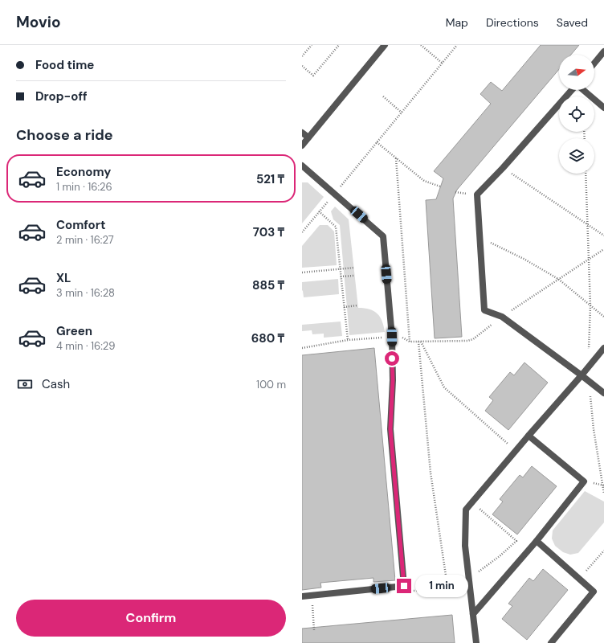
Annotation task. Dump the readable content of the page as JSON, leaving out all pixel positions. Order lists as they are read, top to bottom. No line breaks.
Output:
{"north":"right","page":{"header":"Movio","nav":["Map","Directions","Saved"],"banner":["Food time","Drop-off"],"heading":"Choose a ride","list":[{"name":"Economy","note":"1 min · 16:26","value":"521 ₸"},{"name":"Comfort","note":"2 min · 16:27","value":"703 ₸"},{"name":"XL","note":"3 min · 16:28","value":"885 ₸"},{"name":"Green","note":"4 min · 16:29","value":"680 ₸"}],"pay":["Cash","100 m"],"bubble":"1 min","buttons":"Confirm"}}
